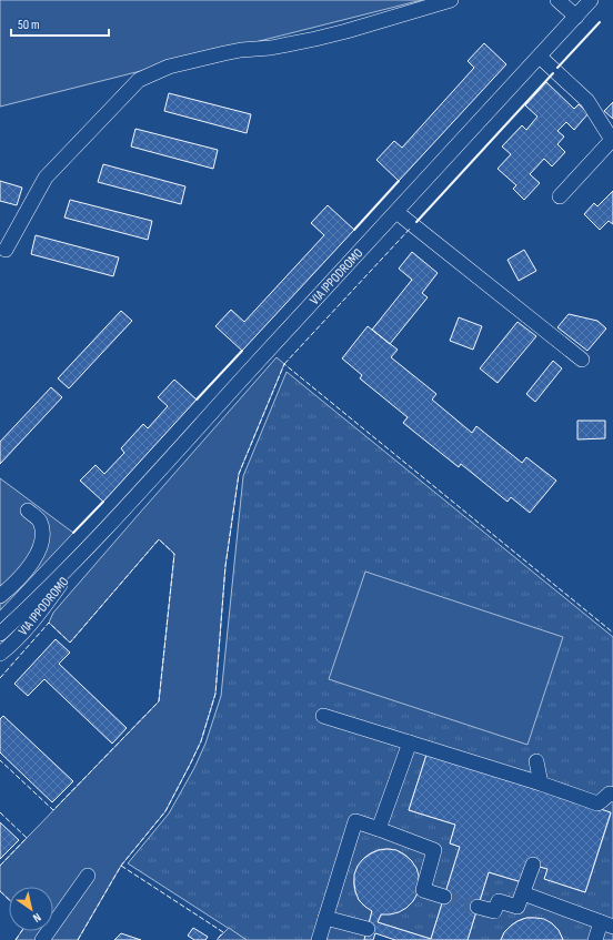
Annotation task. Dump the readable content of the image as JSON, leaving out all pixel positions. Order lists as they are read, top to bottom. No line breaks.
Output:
{"streets":{"street":["VIA IPPODROMO"]},"scale_bar":"50 m","north":"bottom right"}
